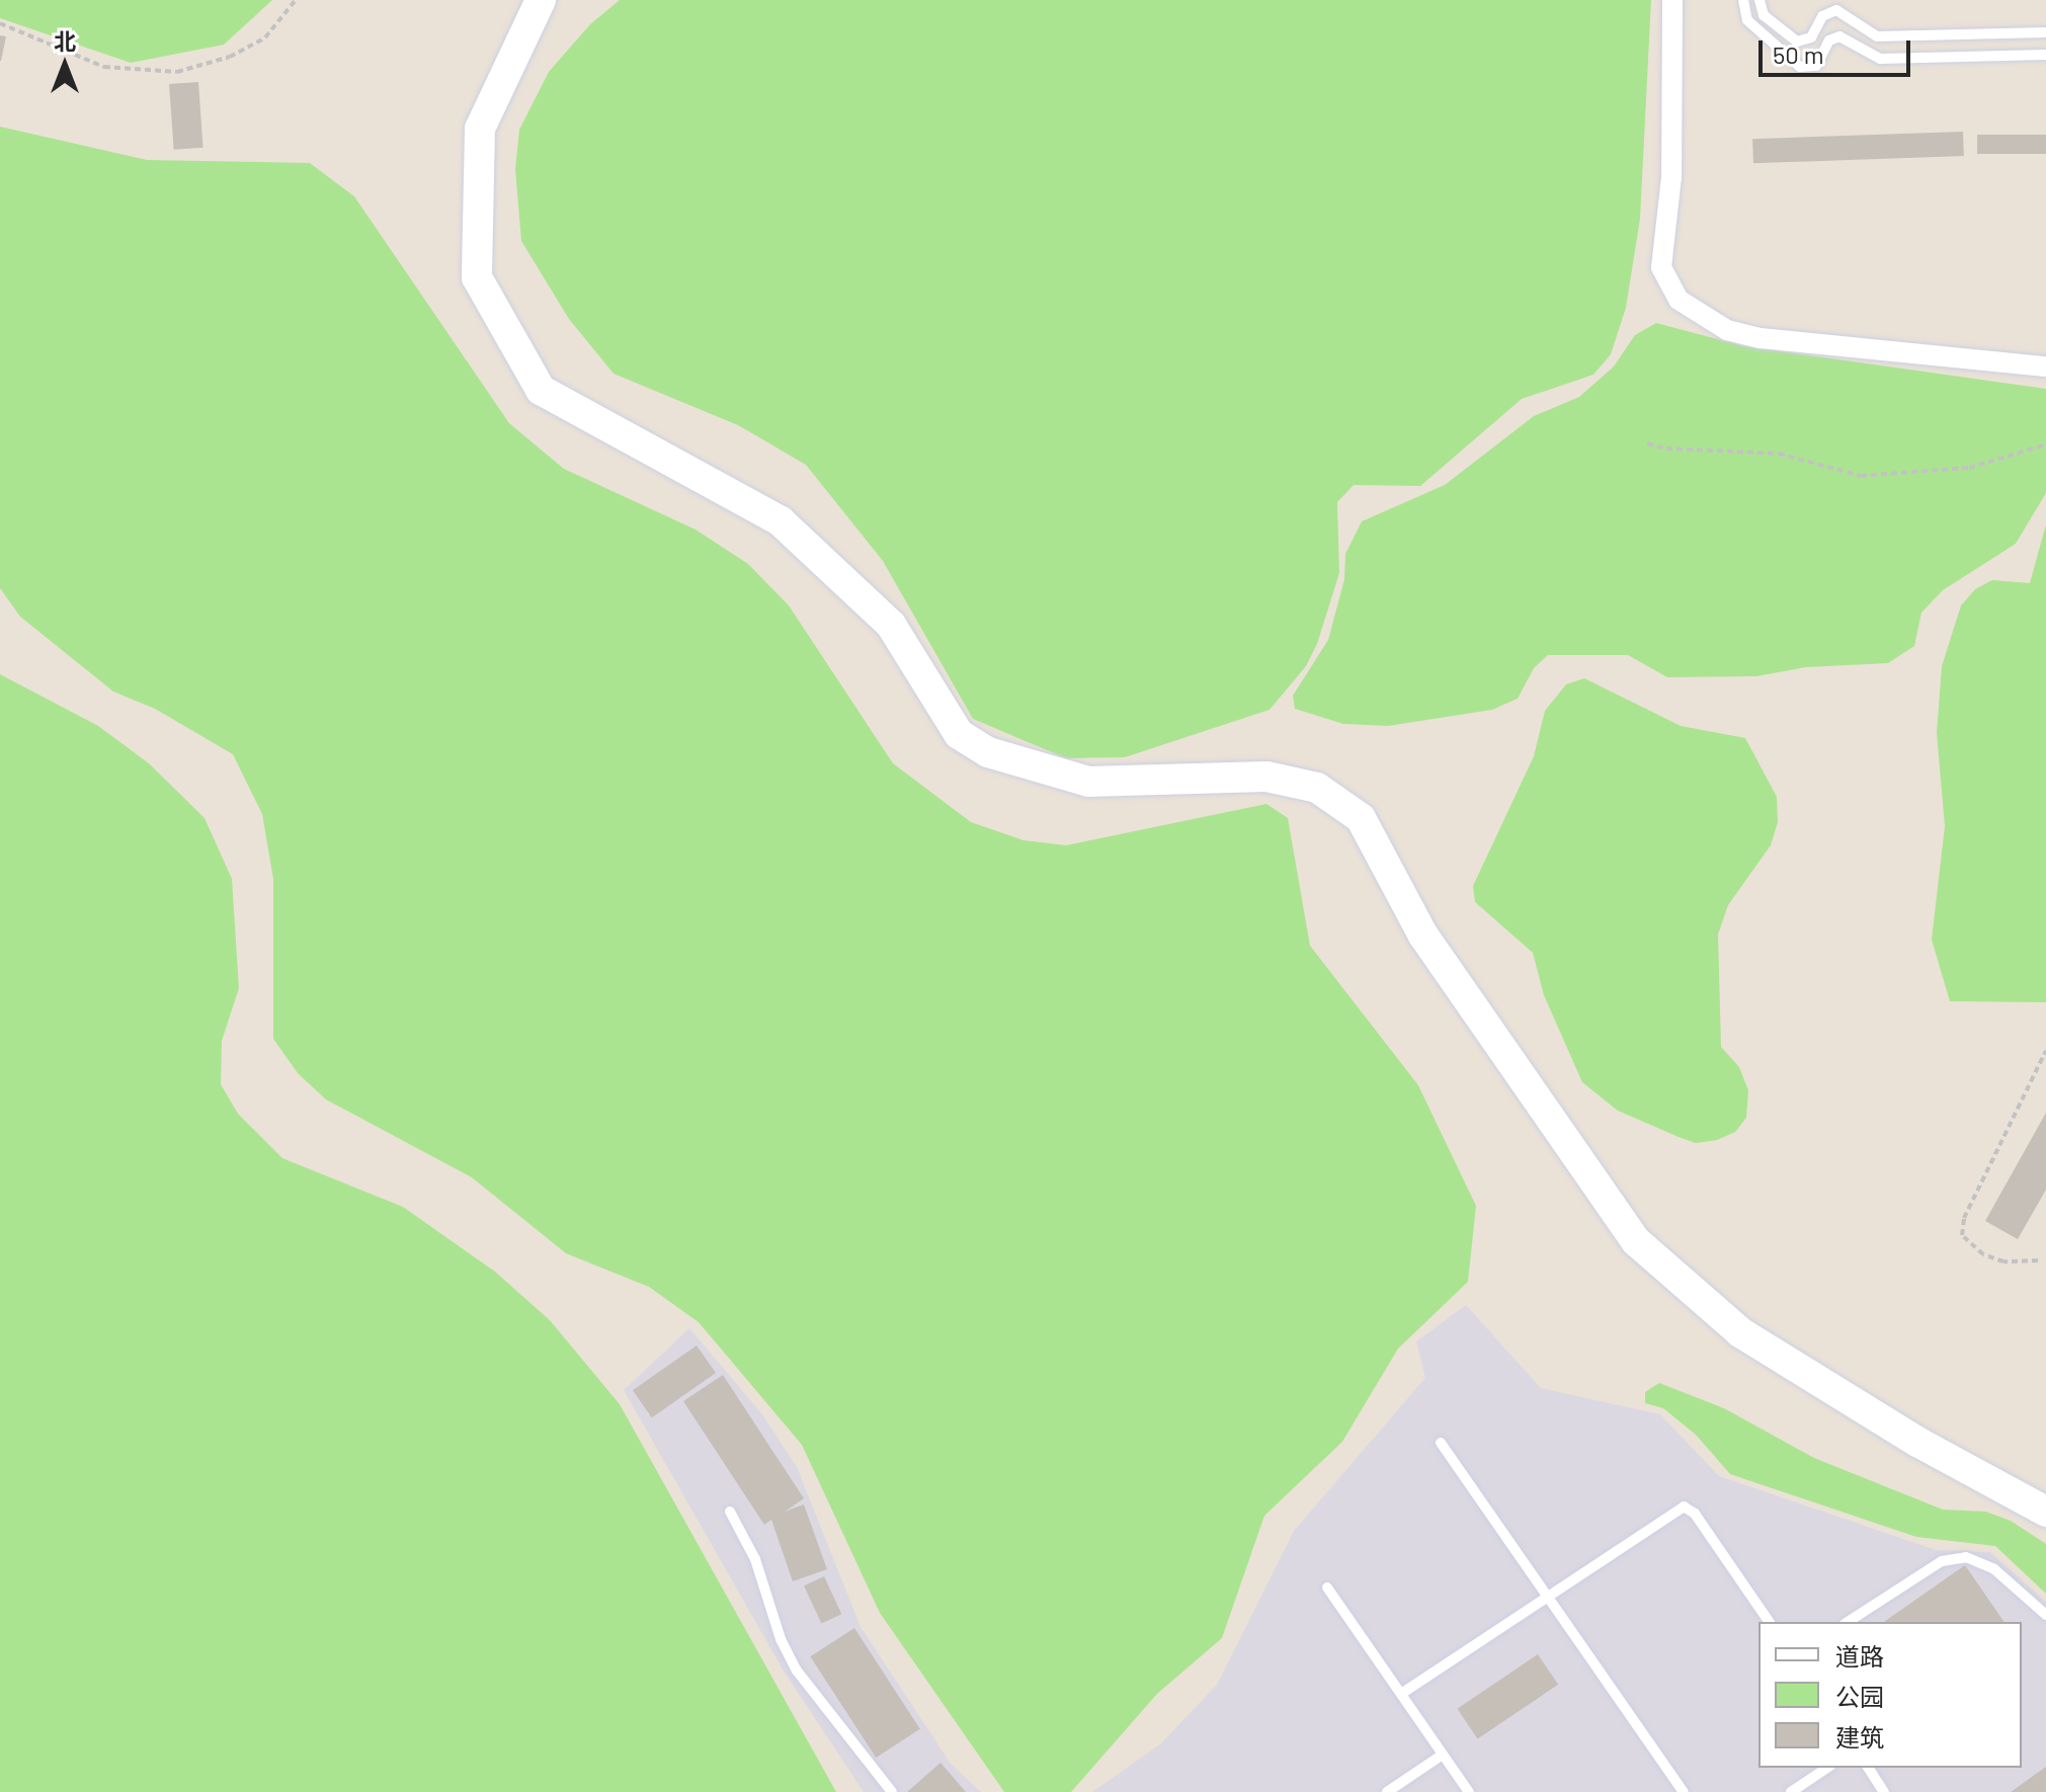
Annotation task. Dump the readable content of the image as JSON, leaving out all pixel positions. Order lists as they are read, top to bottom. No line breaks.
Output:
{"legend":["道路","公园","建筑"],"scale_bar":"50 m","north":"top"}
